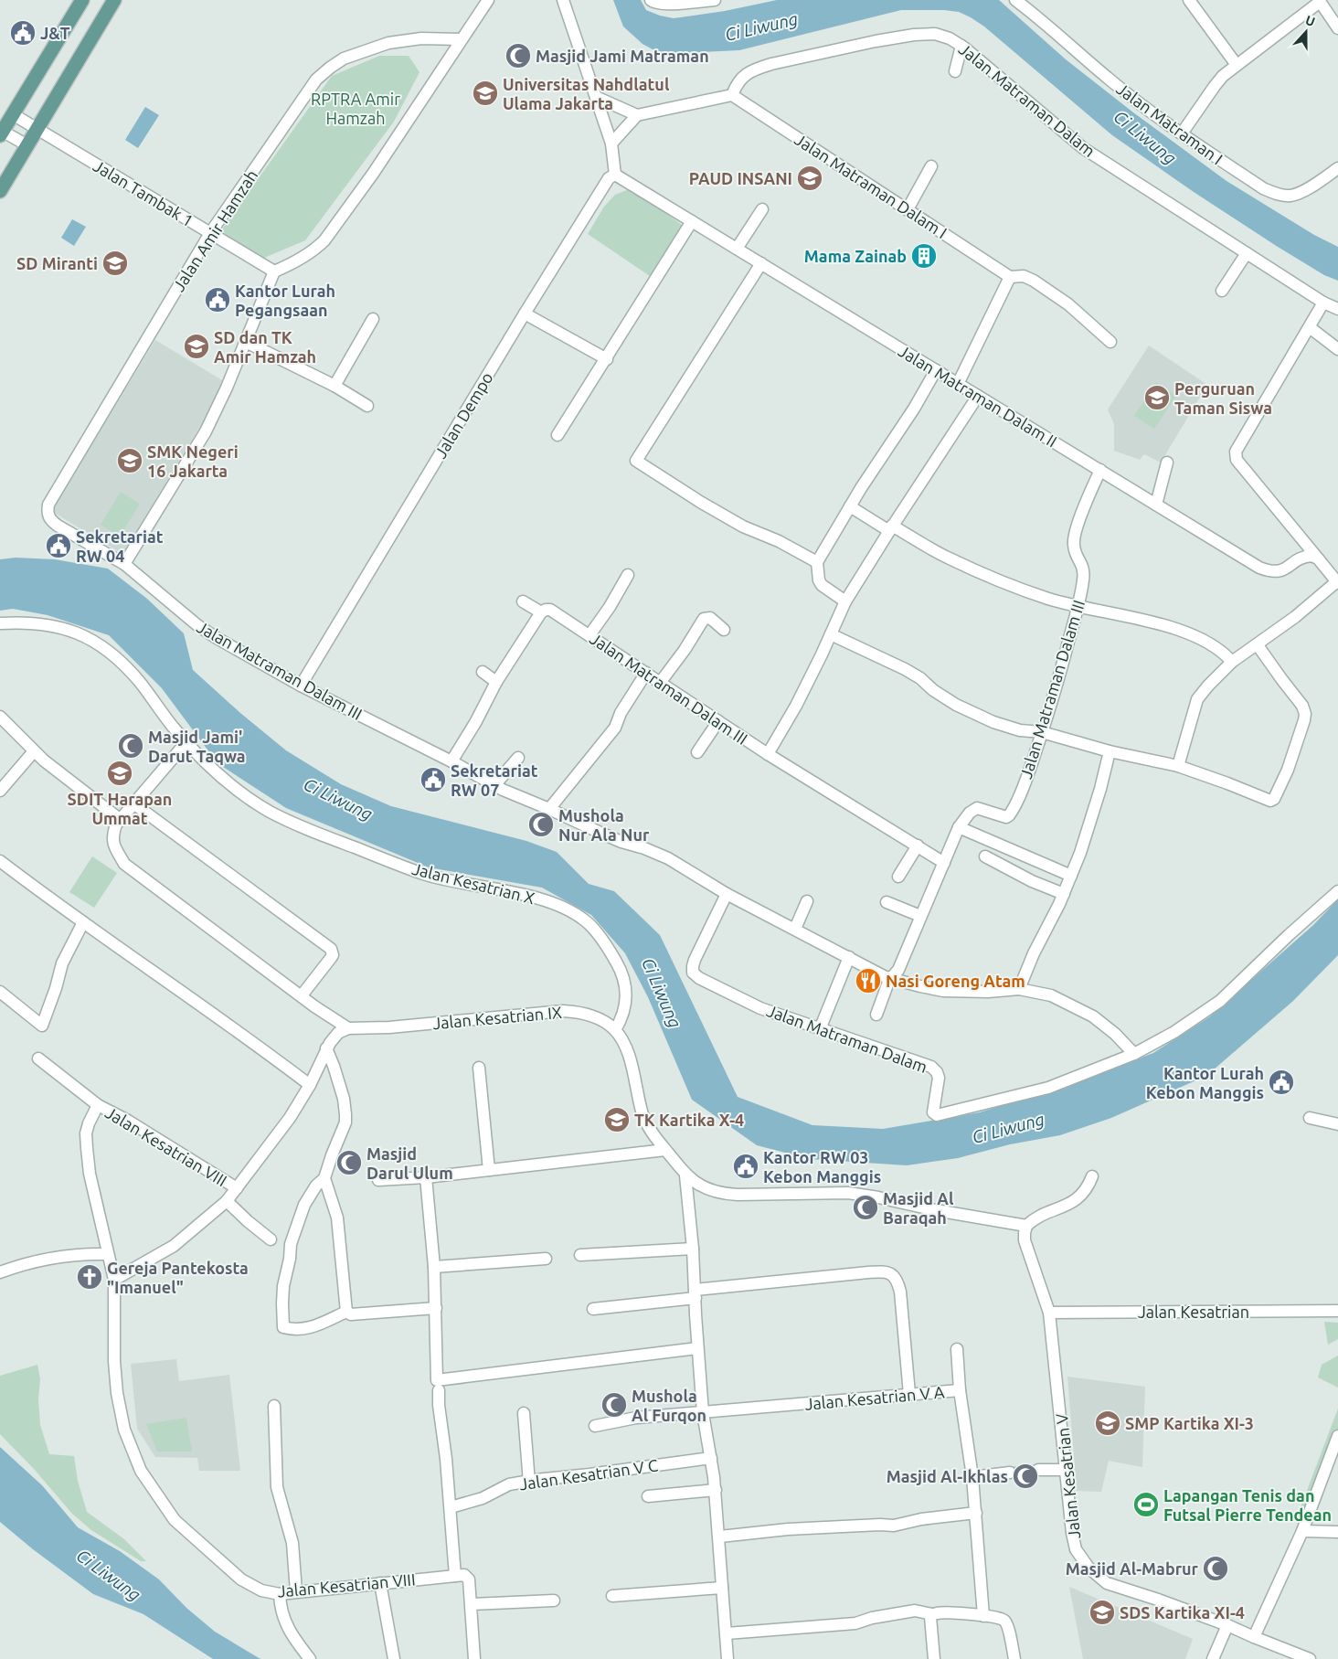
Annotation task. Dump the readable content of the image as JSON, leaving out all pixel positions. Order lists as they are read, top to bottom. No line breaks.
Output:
{"streets":{"street":["Jalan Matraman Dalam","Jalan Matraman I","Jalan Matraman Dalam I","Jalan Tambak 1","Jalan Amir Hamzah","Jalan Matraman Dalam II","Jalan Dempo","Jalan Matraman Dalam III","Jalan Kesatrian X","Jalan Kesatrian IX","Jalan Kesatrian VIII","Jalan Kesatrian","Jalan Kesatrian V A","Jalan Kesatrian V C","Jalan Kesatrian V"]},"crossings":[["Jalan Matraman Dalam","Jalan Matraman Dalam I"],["Jalan Matraman Dalam","Jalan Matraman Dalam III"],["Jalan Tambak 1","Jalan Amir Hamzah"],["Jalan Amir Hamzah","Jalan Matraman Dalam III"],["Jalan Matraman Dalam II","Jalan Dempo"],["Jalan Matraman Dalam II","Jalan Matraman Dalam III"],["Jalan Dempo","Jalan Matraman Dalam III"],["Jalan Kesatrian X","Jalan Kesatrian IX"],["Jalan Kesatrian","Jalan Kesatrian V"]],"water":["Ci Liwung"],"parks":["RPTRA Amir Hamzah"],"places":{"public building":["J&T","Kantor Lurah Pegangsaan","Sekretariat RW 04","Sekretariat RW 07","Kantor Lurah Kebon Manggis","Kantor RW 03 Kebon Manggis"],"mosque":["Masjid Jami Matraman","Masjid Jami' Darut Taqwa","Mushola Nur Ala Nur","Masjid Darul Ulum","Masjid Al Baraqah","Mushola Al Furqon","Masjid Al-Ikhlas","Masjid Al-Mabrur"],"school or university":["Universitas Nahdlatul Ulama Jakarta","PAUD INSANI","SD Miranti","SD dan TK Amir Hamzah","Perguruan Taman Siswa","SMK Negeri 16 Jakarta","SDIT Harapan Ummat","TK Kartika X-4","SMP Kartika XI-3","SDS Kartika XI-4"],"building":["Mama Zainab"],"restaurant":["Nasi Goreng Atam"],"church":["Gereja Pantekosta \"Imanuel\""],"sports":["Lapangan Tenis dan Futsal Pierre Tendean"]},"north":"top"}
